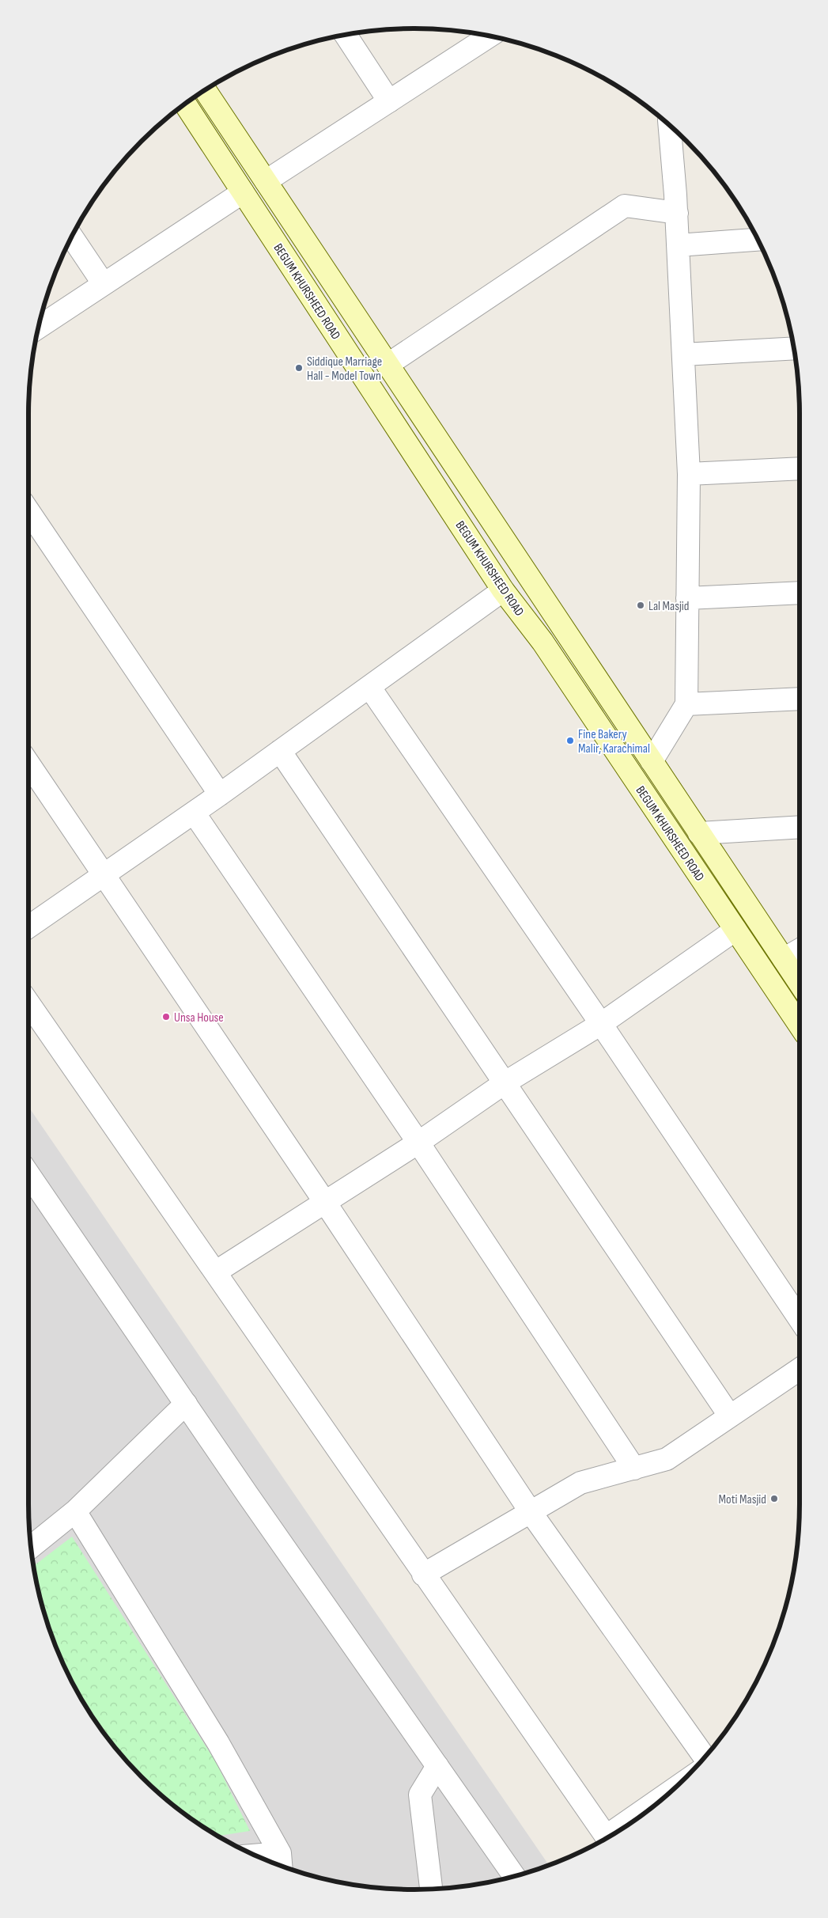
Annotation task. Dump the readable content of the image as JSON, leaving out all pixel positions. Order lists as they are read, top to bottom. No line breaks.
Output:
{"streets":{"main road":["BEGUM KHURSHEED ROAD"]},"places":["Siddique Marriage Hall - Model Town","Lal Masjid","Fine Bakery Malir, Karachimal","Unsa House","Moti Masjid"]}
